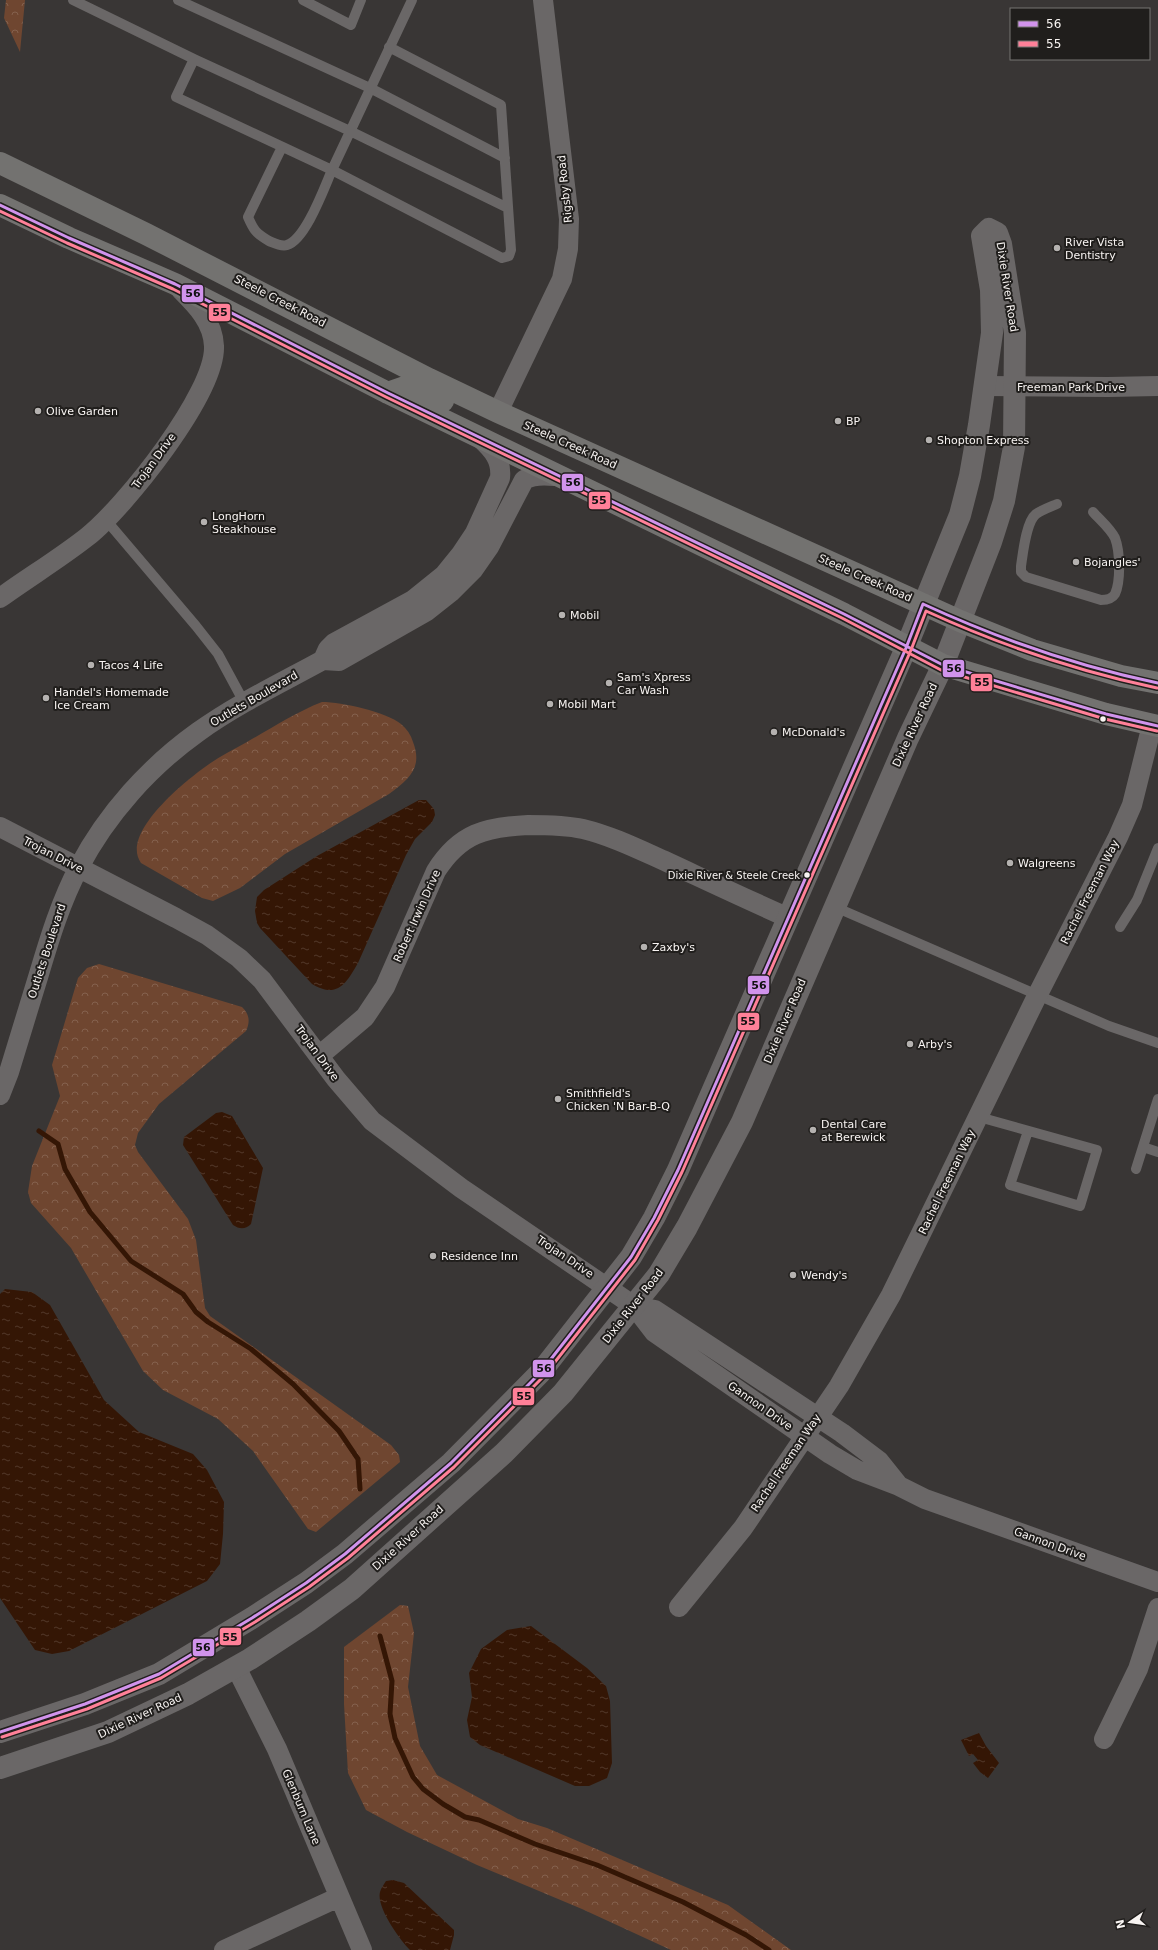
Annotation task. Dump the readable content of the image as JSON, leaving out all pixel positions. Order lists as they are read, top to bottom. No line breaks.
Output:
{"streets":{"main road":["Steele Creek Road"],"street":["Rigsby Road","Dixie River Road","Freeman Park Drive","Trojan Drive","Outlets Boulevard","Rachel Freeman Way","Robert Irwin Drive","Gannon Drive","Glenburn Lane"]},"crossings":[["Rigsby Road","Steele Creek Road"],["Dixie River Road","Steele Creek Road"],["Dixie River Road","Freeman Park Drive"],["Dixie River Road","Trojan Drive"],["Dixie River Road","Robert Irwin Drive"],["Dixie River Road","Gannon Drive"],["Dixie River Road","Glenburn Lane"],["Trojan Drive","Outlets Boulevard"],["Trojan Drive","Robert Irwin Drive"],["Trojan Drive","Gannon Drive"],["Rachel Freeman Way","Gannon Drive"]],"places":["River Vista Dentistry","Olive Garden","BP","Shopton Express","LongHorn Steakhouse","Bojangles'","Mobil","Tacos 4 Life","Sam's Xpress Car Wash","Handel's Homemade Ice Cream","Mobil Mart","McDonald's","Walgreens","Dixie River & Steele Creek","Zaxby's","Arby's","Smithfield's Chicken 'N Bar-B-Q","Dental Care at Berewick","Residence Inn","Wendy's"],"lines":["transit line 56","transit line 55"],"legend":["56","55"],"north":"left"}
